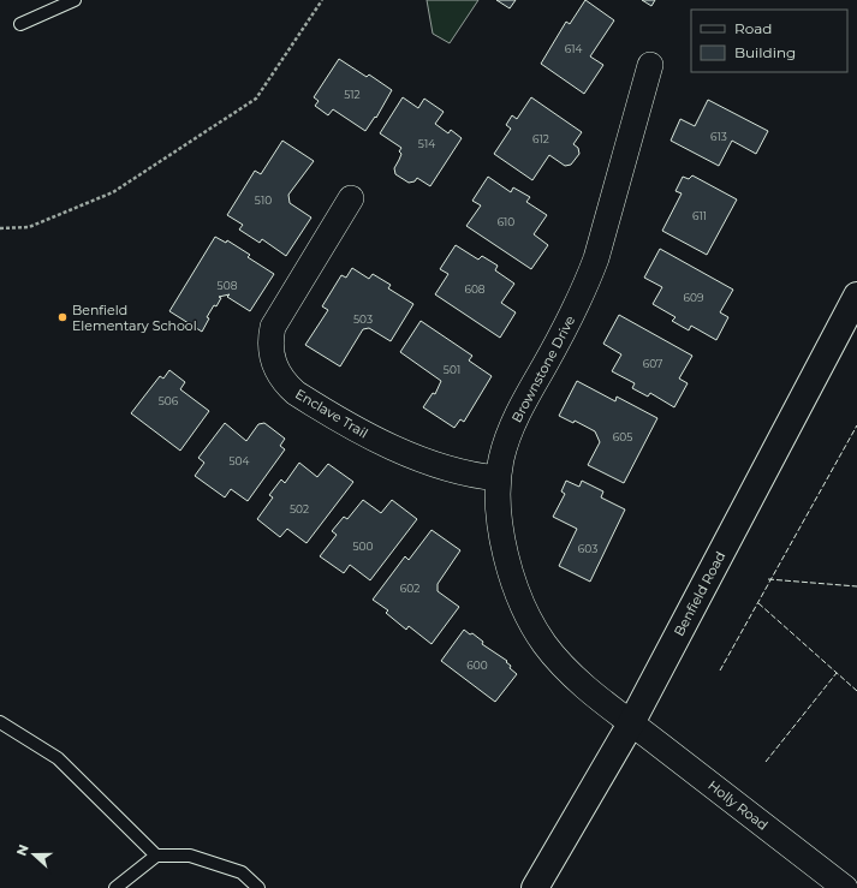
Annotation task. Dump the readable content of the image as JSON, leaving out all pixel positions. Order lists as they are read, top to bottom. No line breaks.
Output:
{"streets":{"main road":["Benfield Road"],"street":["Brownstone Drive","Enclave Trail","Holly Road"]},"crossings":[["Brownstone Drive","Enclave Trail"],["Brownstone Drive","Benfield Road"],["Brownstone Drive","Holly Road"],["Benfield Road","Holly Road"]],"places":["Benfield Elementary School"],"house_numbers":["614","512","613","612","514","510","611","610","508","608","609","503","607","501","506","605","504","502","500","603","602","600"],"legend":["Road","Building"],"north":"left"}
